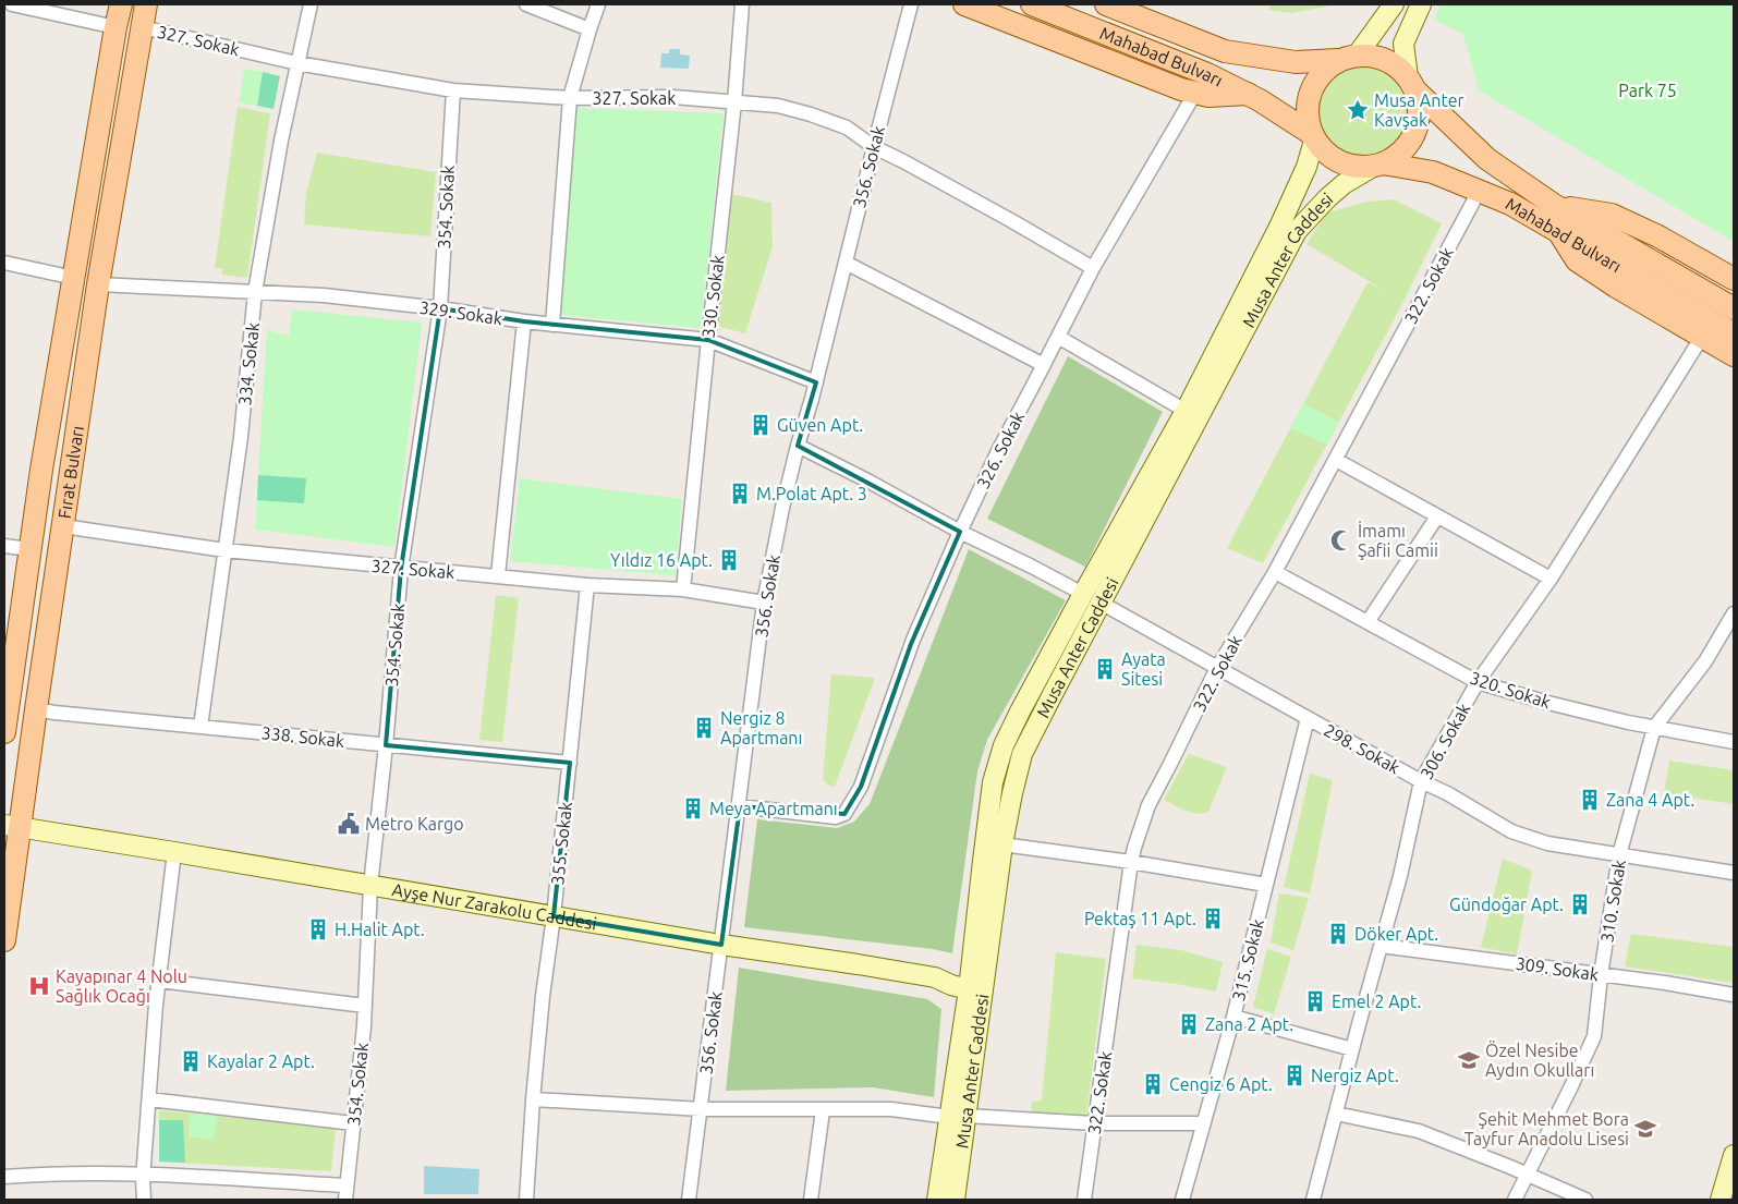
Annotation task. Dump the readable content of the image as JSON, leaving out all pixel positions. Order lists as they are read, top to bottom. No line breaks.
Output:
{"streets":{"main road":["Mahabad Bulvarı","Musa Anter Caddesi","Fırat Bulvarı","Ayşe Nur Zarakolu Caddesi"],"street":["327. Sokak","356. Sokak","354. Sokak","322. Sokak","330. Sokak","329. Sokak","334. Sokak","326. Sokak","320. Sokak","338. Sokak","306. Sokak","298. Sokak","355. Sokak","310. Sokak","315. Sokak","309. Sokak"]},"crossings":[["327. Sokak","356. Sokak"],["327. Sokak","354. Sokak"],["327. Sokak","330. Sokak"],["327. Sokak","334. Sokak"],["327. Sokak","326. Sokak"],["327. Sokak","Fırat Bulvarı"],["327. Sokak","355. Sokak"],["Mahabad Bulvarı","Musa Anter Caddesi"],["Mahabad Bulvarı","322. Sokak"],["356. Sokak","329. Sokak"],["356. Sokak","326. Sokak"],["356. Sokak","Ayşe Nur Zarakolu Caddesi"],["354. Sokak","329. Sokak"],["354. Sokak","338. Sokak"],["354. Sokak","Ayşe Nur Zarakolu Caddesi"],["Musa Anter Caddesi","298. Sokak"],["Musa Anter Caddesi","Ayşe Nur Zarakolu Caddesi"],["322. Sokak","320. Sokak"],["322. Sokak","298. Sokak"],["330. Sokak","329. Sokak"],["329. Sokak","334. Sokak"],["329. Sokak","Fırat Bulvarı"],["334. Sokak","338. Sokak"],["Fırat Bulvarı","338. Sokak"],["Fırat Bulvarı","Ayşe Nur Zarakolu Caddesi"],["320. Sokak","306. Sokak"],["320. Sokak","310. Sokak"],["338. Sokak","355. Sokak"],["306. Sokak","298. Sokak"],["306. Sokak","309. Sokak"],["298. Sokak","310. Sokak"],["298. Sokak","315. Sokak"],["355. Sokak","Ayşe Nur Zarakolu Caddesi"],["310. Sokak","309. Sokak"]],"parks":["Park 75"],"places":{"place":["Musa Anter Kavşak"],"building":["Güven Apt.","M.Polat Apt. 3","Yıldız 16 Apt.","Ayata Sitesi","Nergiz 8 Apartmanı","Zana 4 Apt.","Meya Apartmanı","Gündoğar Apt.","Pektaş 11 Apt.","H.Halit Apt.","Döker Apt.","Emel 2 Apt.","Zana 2 Apt.","Kayalar 2 Apt.","Nergiz Apt.","Cengiz 6 Apt."],"mosque":["İmamı Şafii Camii"],"public building":["Metro Kargo"],"hospital":["Kayapınar 4 Nolu Sağlık Ocağı"],"school or university":["Özel Nesibe Aydın Okulları","Şehit Mehmet Bora Tayfur Anadolu Lisesi"]}}
